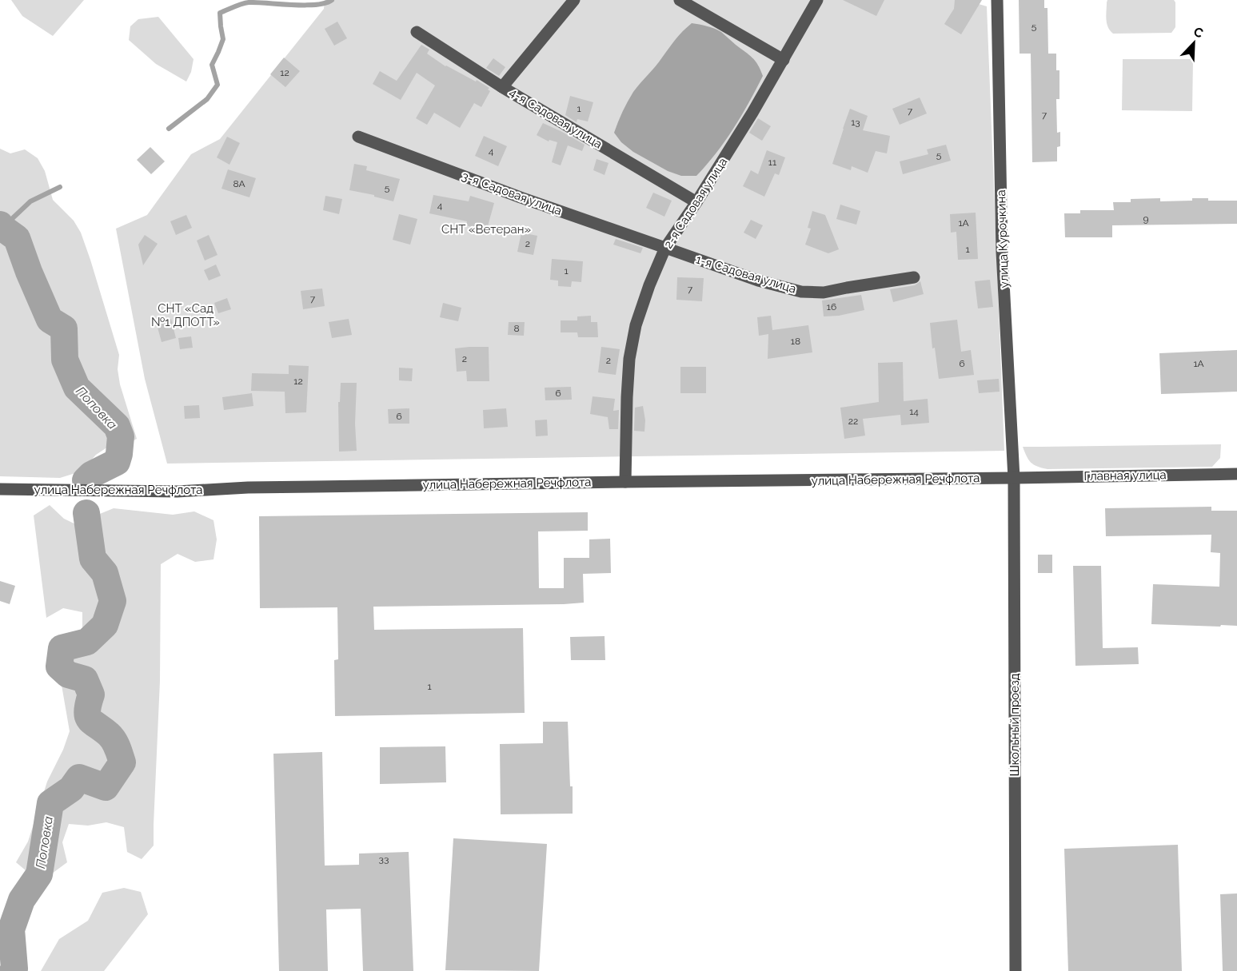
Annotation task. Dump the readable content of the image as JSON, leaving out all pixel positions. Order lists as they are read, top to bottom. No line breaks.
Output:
{"streets":{"street":["4-я Садовая улица","3-я Садовая улица","2-я Садовая улица","улица Курочкина","1-я Садовая улица","Главная улица","улица Набережная Речфлота","Школьный проезд"]},"crossings":[["4-я Садовая улица","2-я Садовая улица"],["3-я Садовая улица","2-я Садовая улица"],["3-я Садовая улица","1-я Садовая улица"],["2-я Садовая улица","1-я Садовая улица"],["2-я Садовая улица","улица Набережная Речфлота"],["улица Курочкина","Главная улица"],["улица Курочкина","улица Набережная Речфлота"],["улица Курочкина","Школьный проезд"],["Главная улица","улица Набережная Речфлота"],["Главная улица","Школьный проезд"],["улица Набережная Речфлота","Школьный проезд"]],"water":["Поповка"],"parks":["СНТ «Ветеран»","СНТ «Сад №1 ДПОТТ»"],"house_numbers":["5","12","1","7","7","13","4","5","11","8А","5","4","9","1А","2","1","1","7","7","16","8","18","2","2","6","1А","12","6","14","6","22","1","33"],"north":"top right"}
